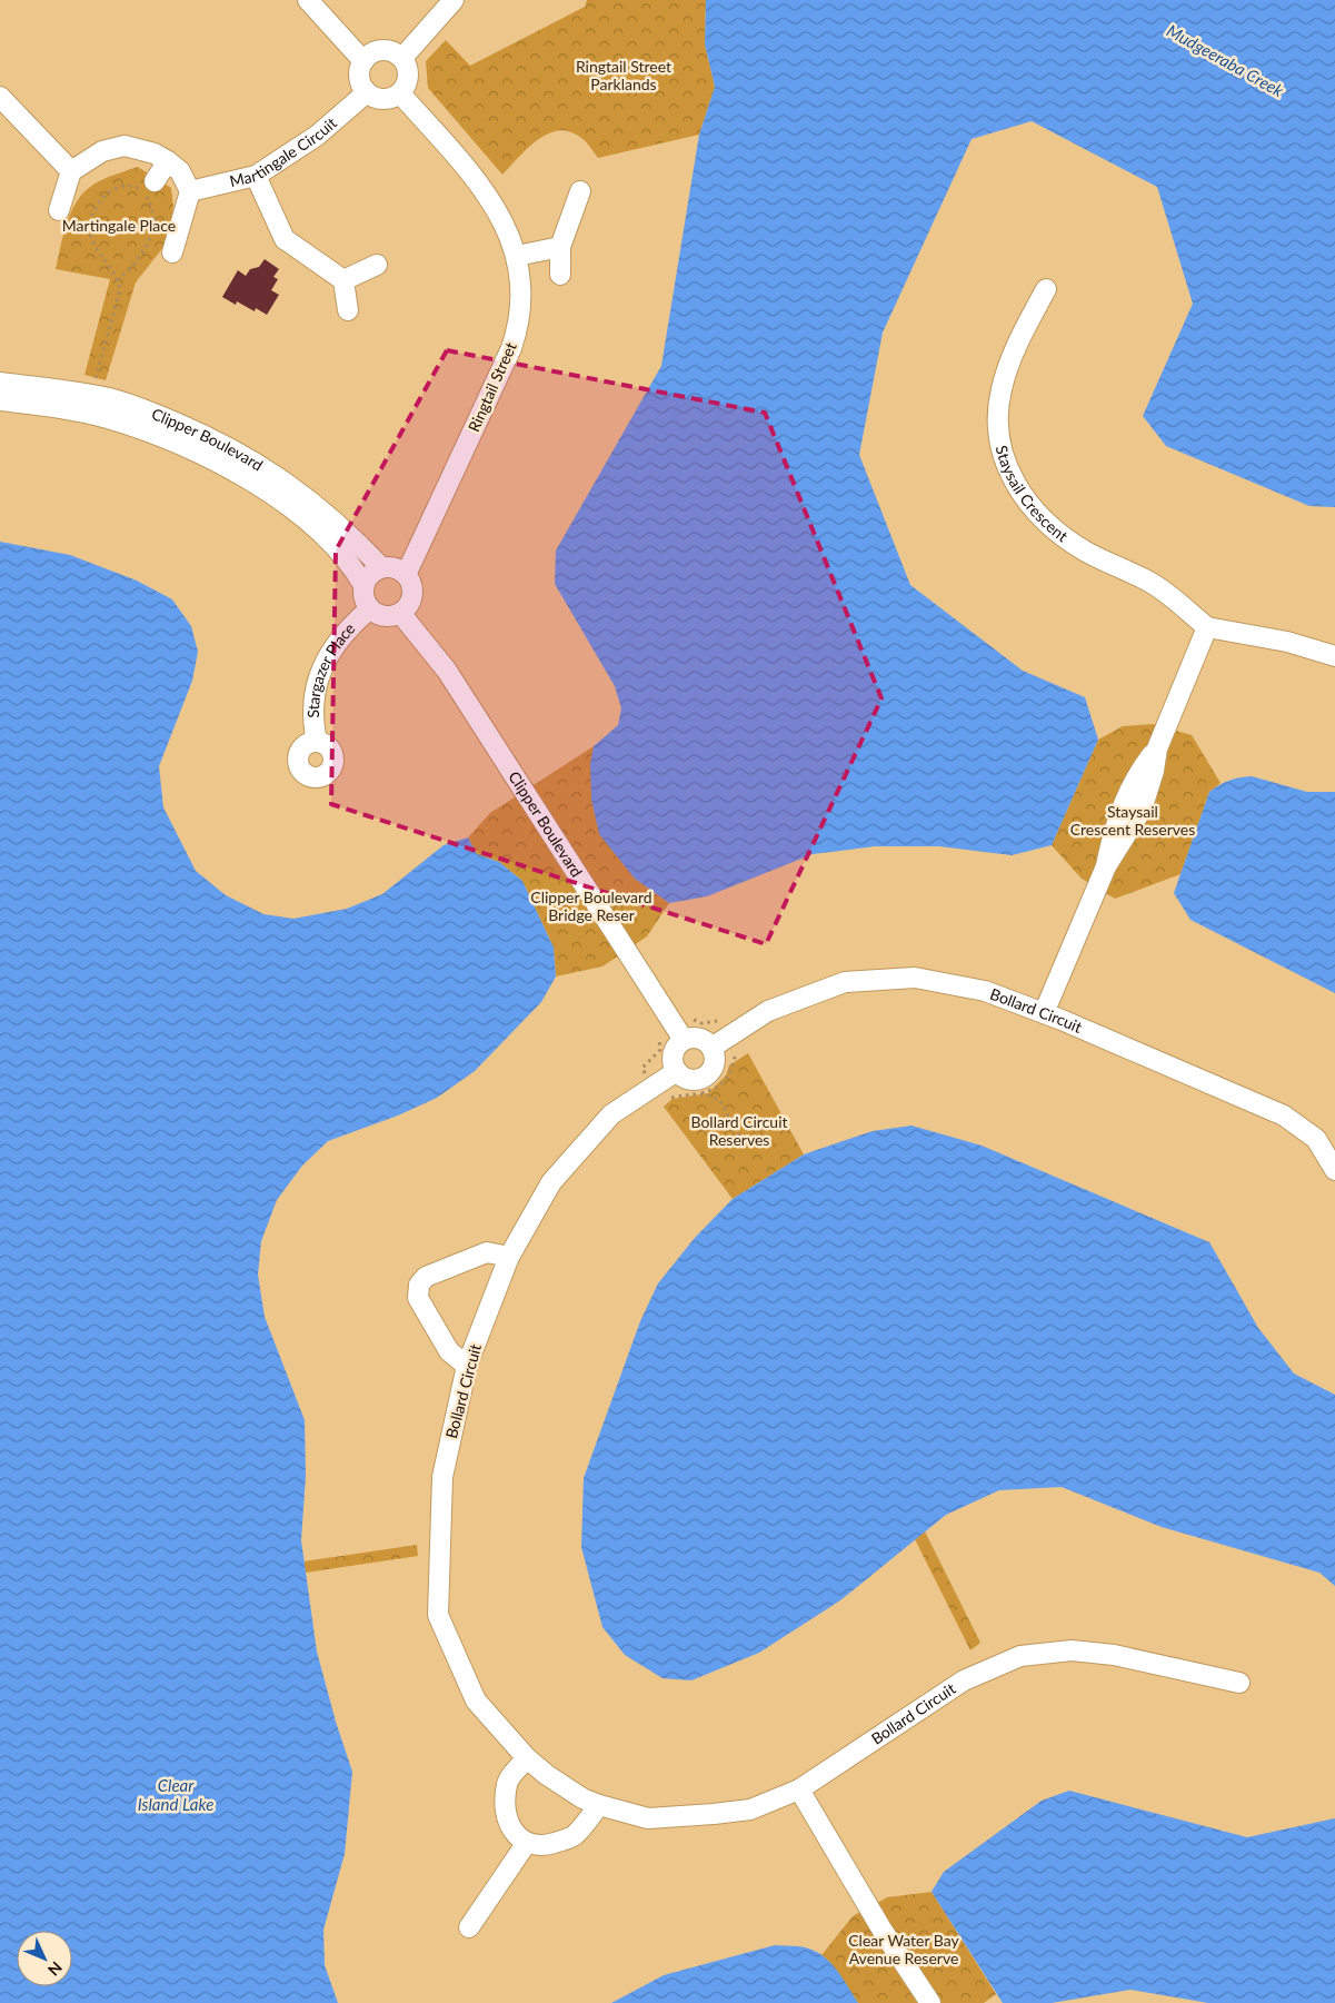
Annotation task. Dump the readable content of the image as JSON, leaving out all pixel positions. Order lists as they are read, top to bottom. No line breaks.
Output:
{"streets":{"street":["Martingale Circuit","Ringtail Street","Clipper Boulevard","Staysail Crescent","Stargazer Place","Bollard Circuit"]},"crossings":[["Martingale Circuit","Ringtail Street"],["Ringtail Street","Clipper Boulevard"],["Ringtail Street","Stargazer Place"],["Clipper Boulevard","Stargazer Place"],["Clipper Boulevard","Bollard Circuit"]],"water":["Mudgeeraba Creek","Clear Island Lake"],"parks":["Ringtail Street Parklands","Martingale Place","Staysail Crescent Reserves","Clipper Boulevard Bridge Reser","Bollard Circuit Reserves","Clear Water Bay Avenue Reserve"],"north":"bottom right"}
